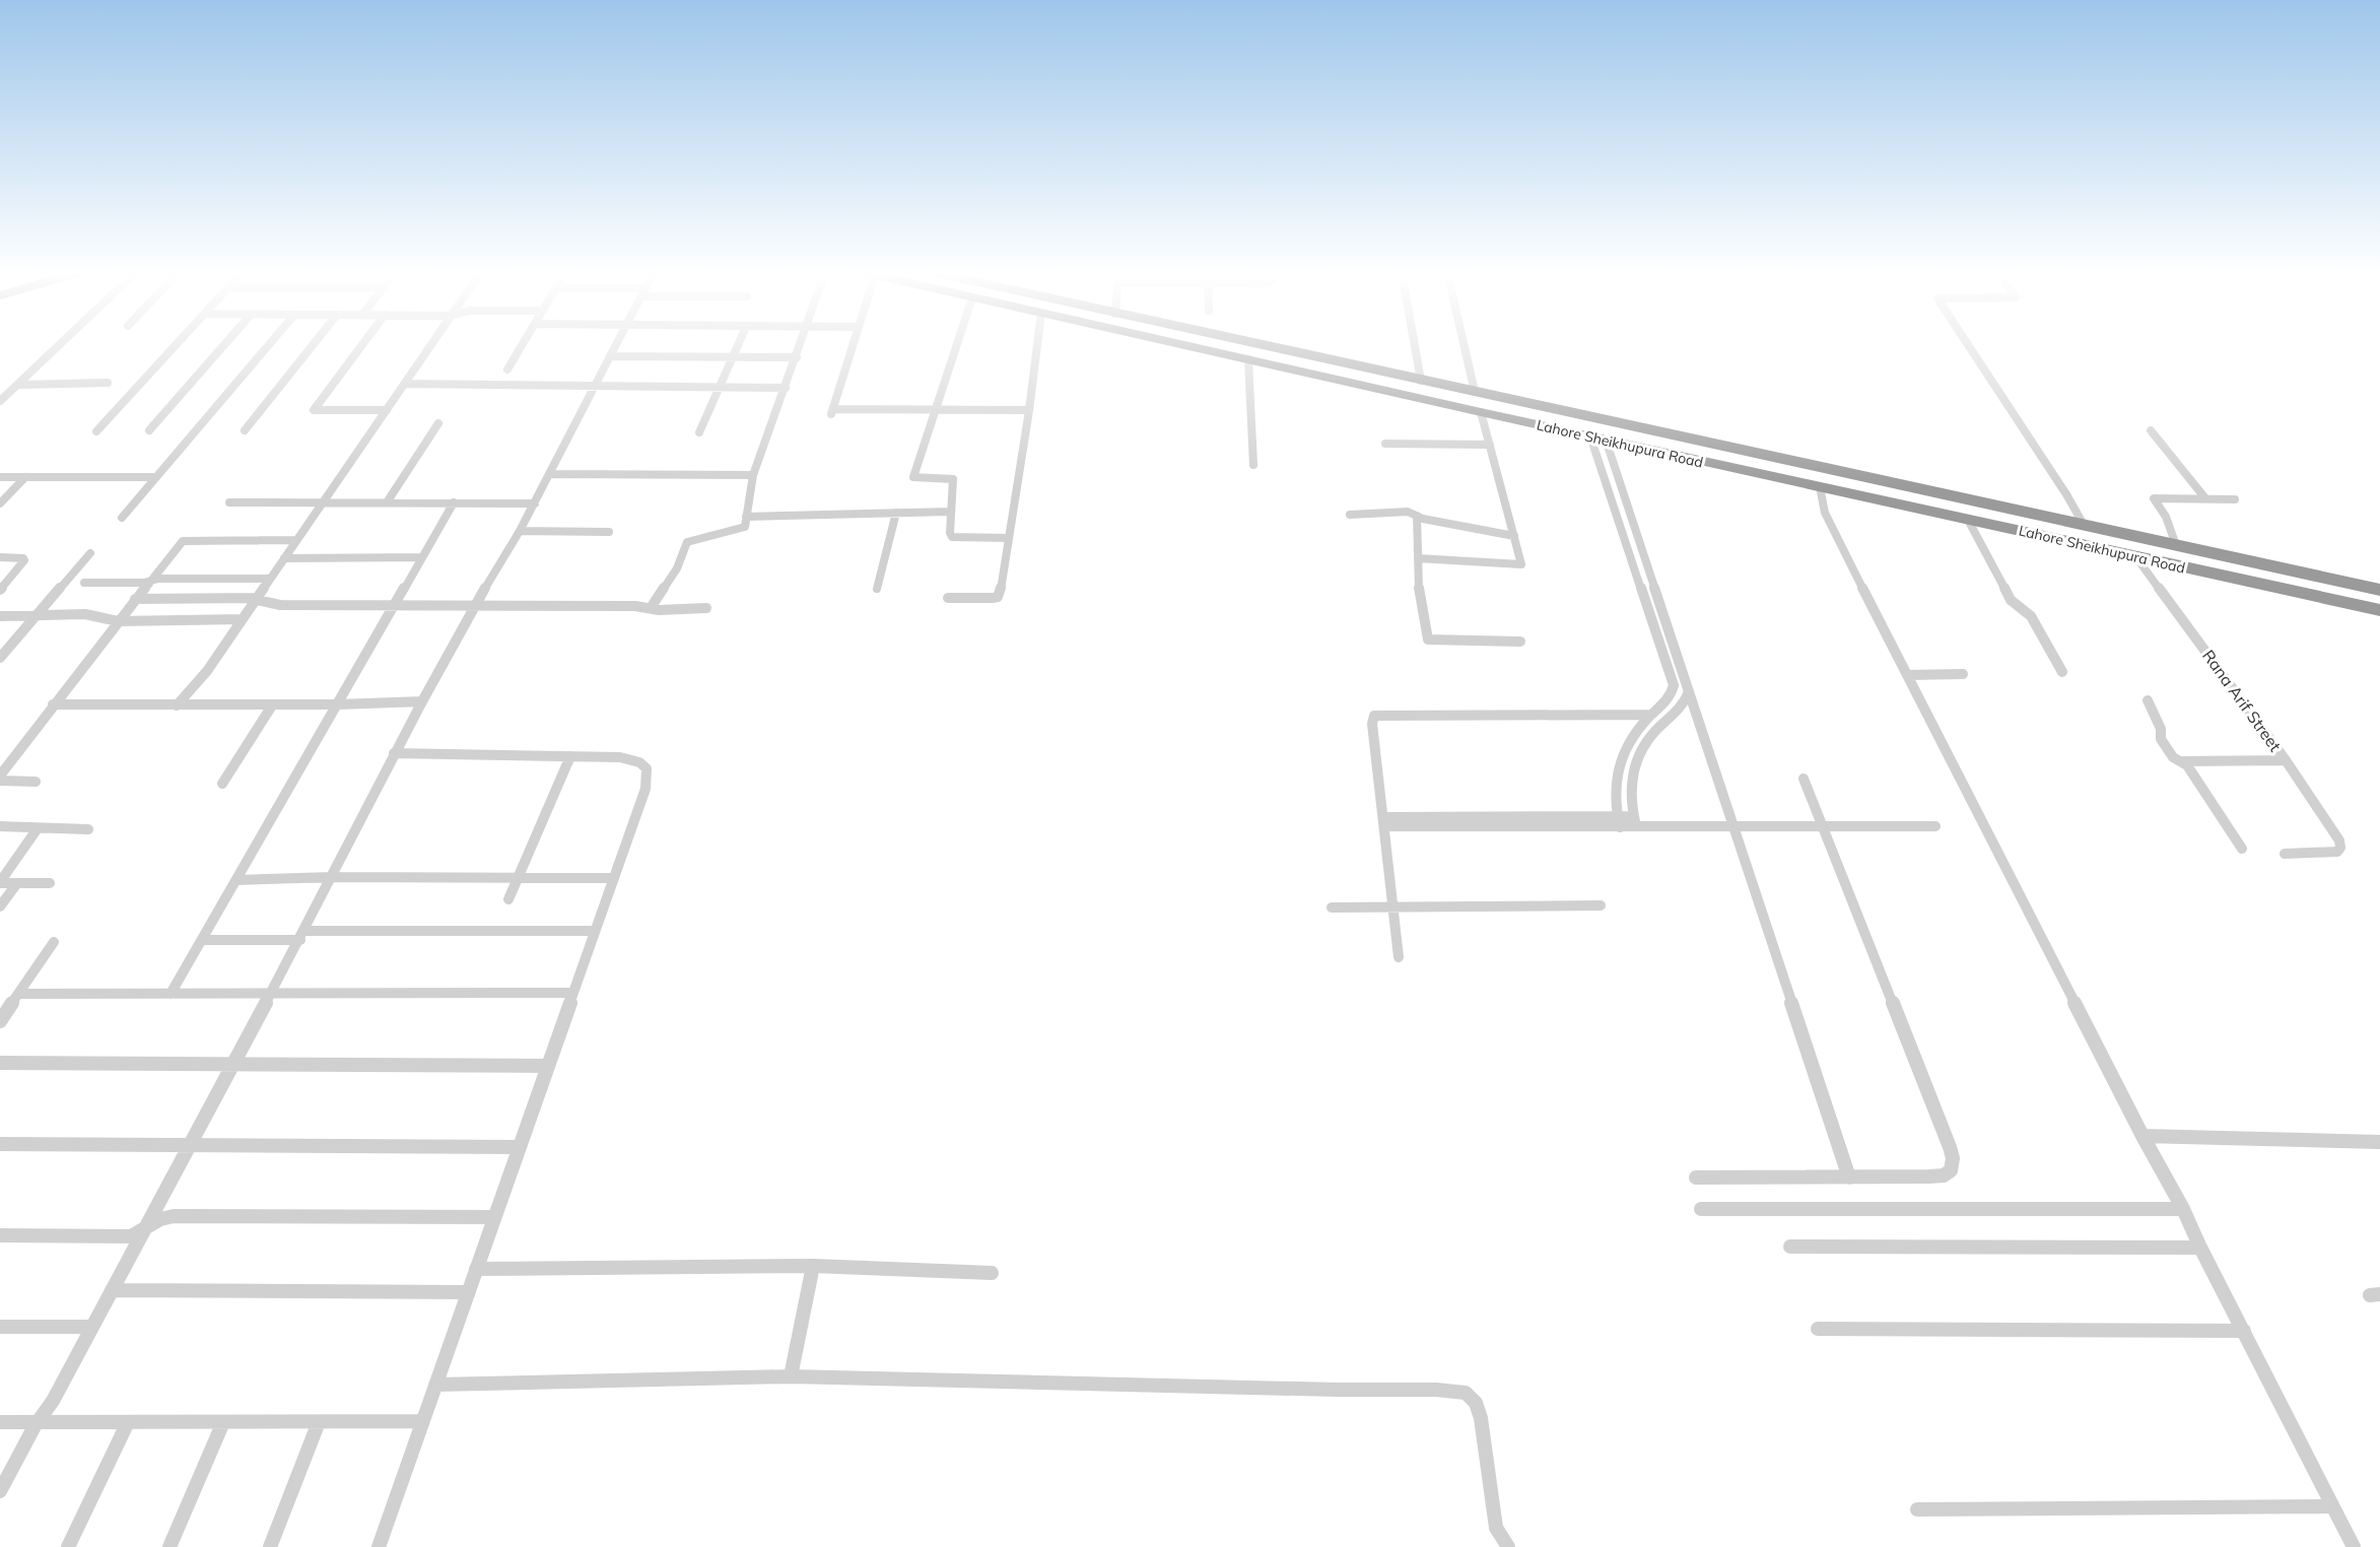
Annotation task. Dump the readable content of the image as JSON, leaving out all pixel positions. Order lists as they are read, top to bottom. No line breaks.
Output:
{"streets":{"highway":["Lahore Sheikhupura Road"],"street":["Rana Arif Street"]},"crossings":[["Lahore Sheikhupura Road","Rana Arif Street"]]}
